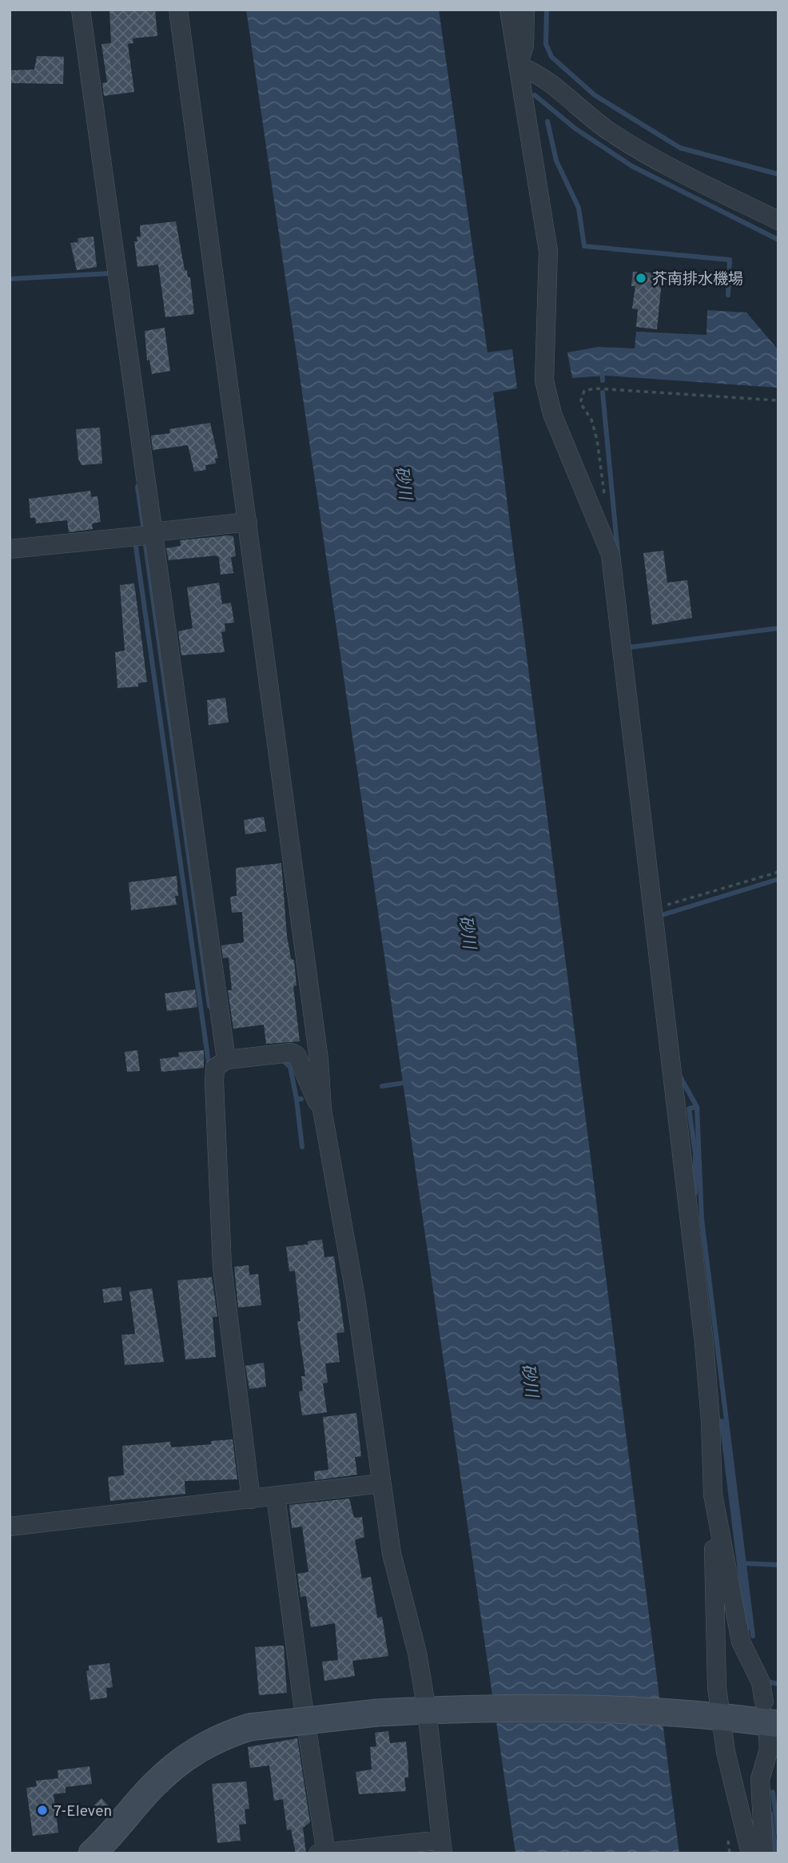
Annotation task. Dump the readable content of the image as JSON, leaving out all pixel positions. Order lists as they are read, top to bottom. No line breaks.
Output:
{"water":["砂川"],"places":["芥南排水機場","7-Eleven"]}
